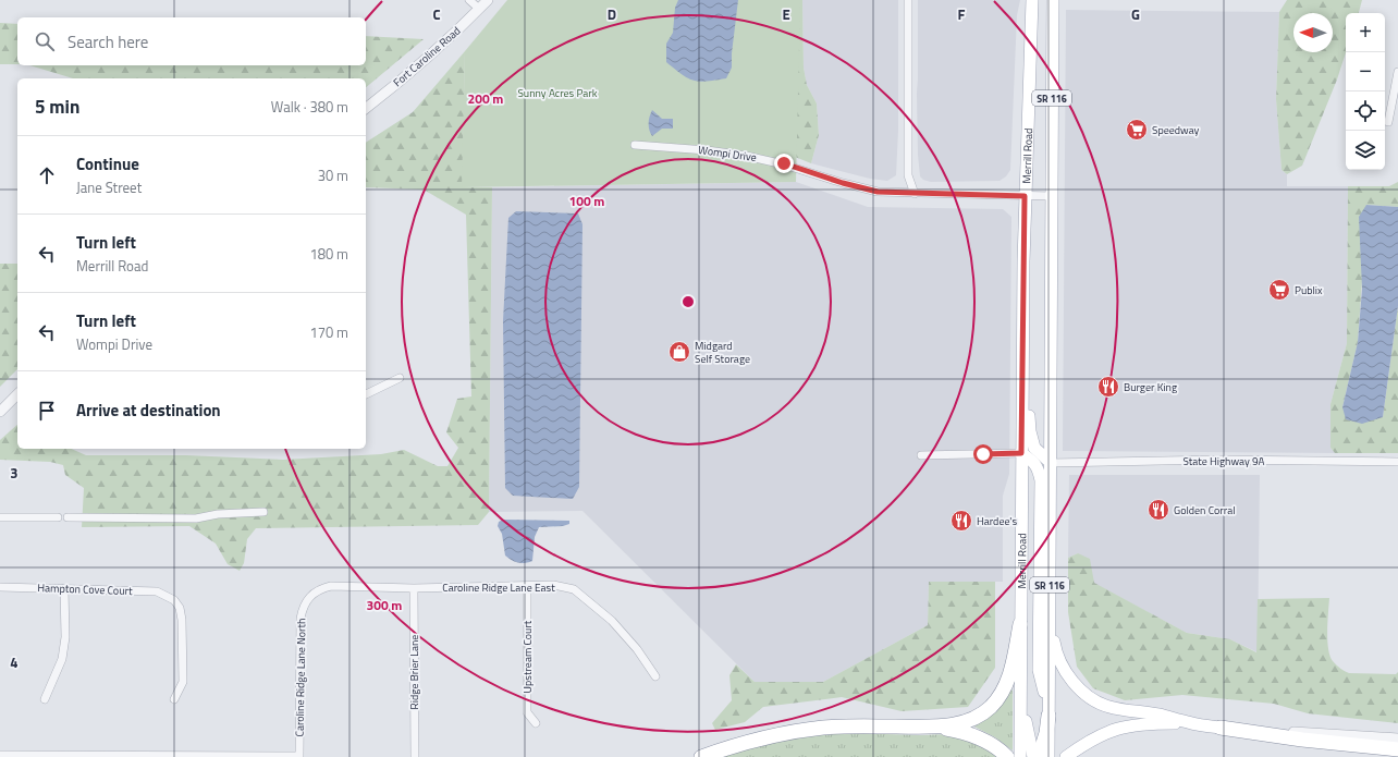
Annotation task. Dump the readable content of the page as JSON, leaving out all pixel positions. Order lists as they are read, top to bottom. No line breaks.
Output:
{"streets":{"main road":["SR 116","Merrill Road"],"street":["Fort Caroline Road","Wompi Drive","State Highway 9A","Caroline Ridge Lane East","Hampton Cove Court","Upstream Court","Ridge Brier Lane","Caroline Ridge Lane North"]},"crossings":[["SR 116","Wompi Drive"],["SR 116","State Highway 9A"],["Wompi Drive","Merrill Road"],["Caroline Ridge Lane East","Upstream Court"],["Caroline Ridge Lane East","Ridge Brier Lane"],["Caroline Ridge Lane East","Caroline Ridge Lane North"]],"parks":["Sunny Acres Park"],"places":{"supermarket":["Speedway","Publix"],"shop":["Midgard Self Storage"],"restaurant":["Burger King","Golden Corral","Hardee's"]},"north":"left","page":{"map_buttons":["+","−"],"search":"Search here","heading":["5 min","Walk · 380 m"],"list":[["Continue","Jane Street","30 m"],["Turn left","Merrill Road","180 m"],["Turn left","Wompi Drive","170 m"],"Arrive at destination"]},"grid":{"columns":["C","D","E","F","G"],"rows":["3","4"]},"rings":["200 m","100 m","300 m"]}
